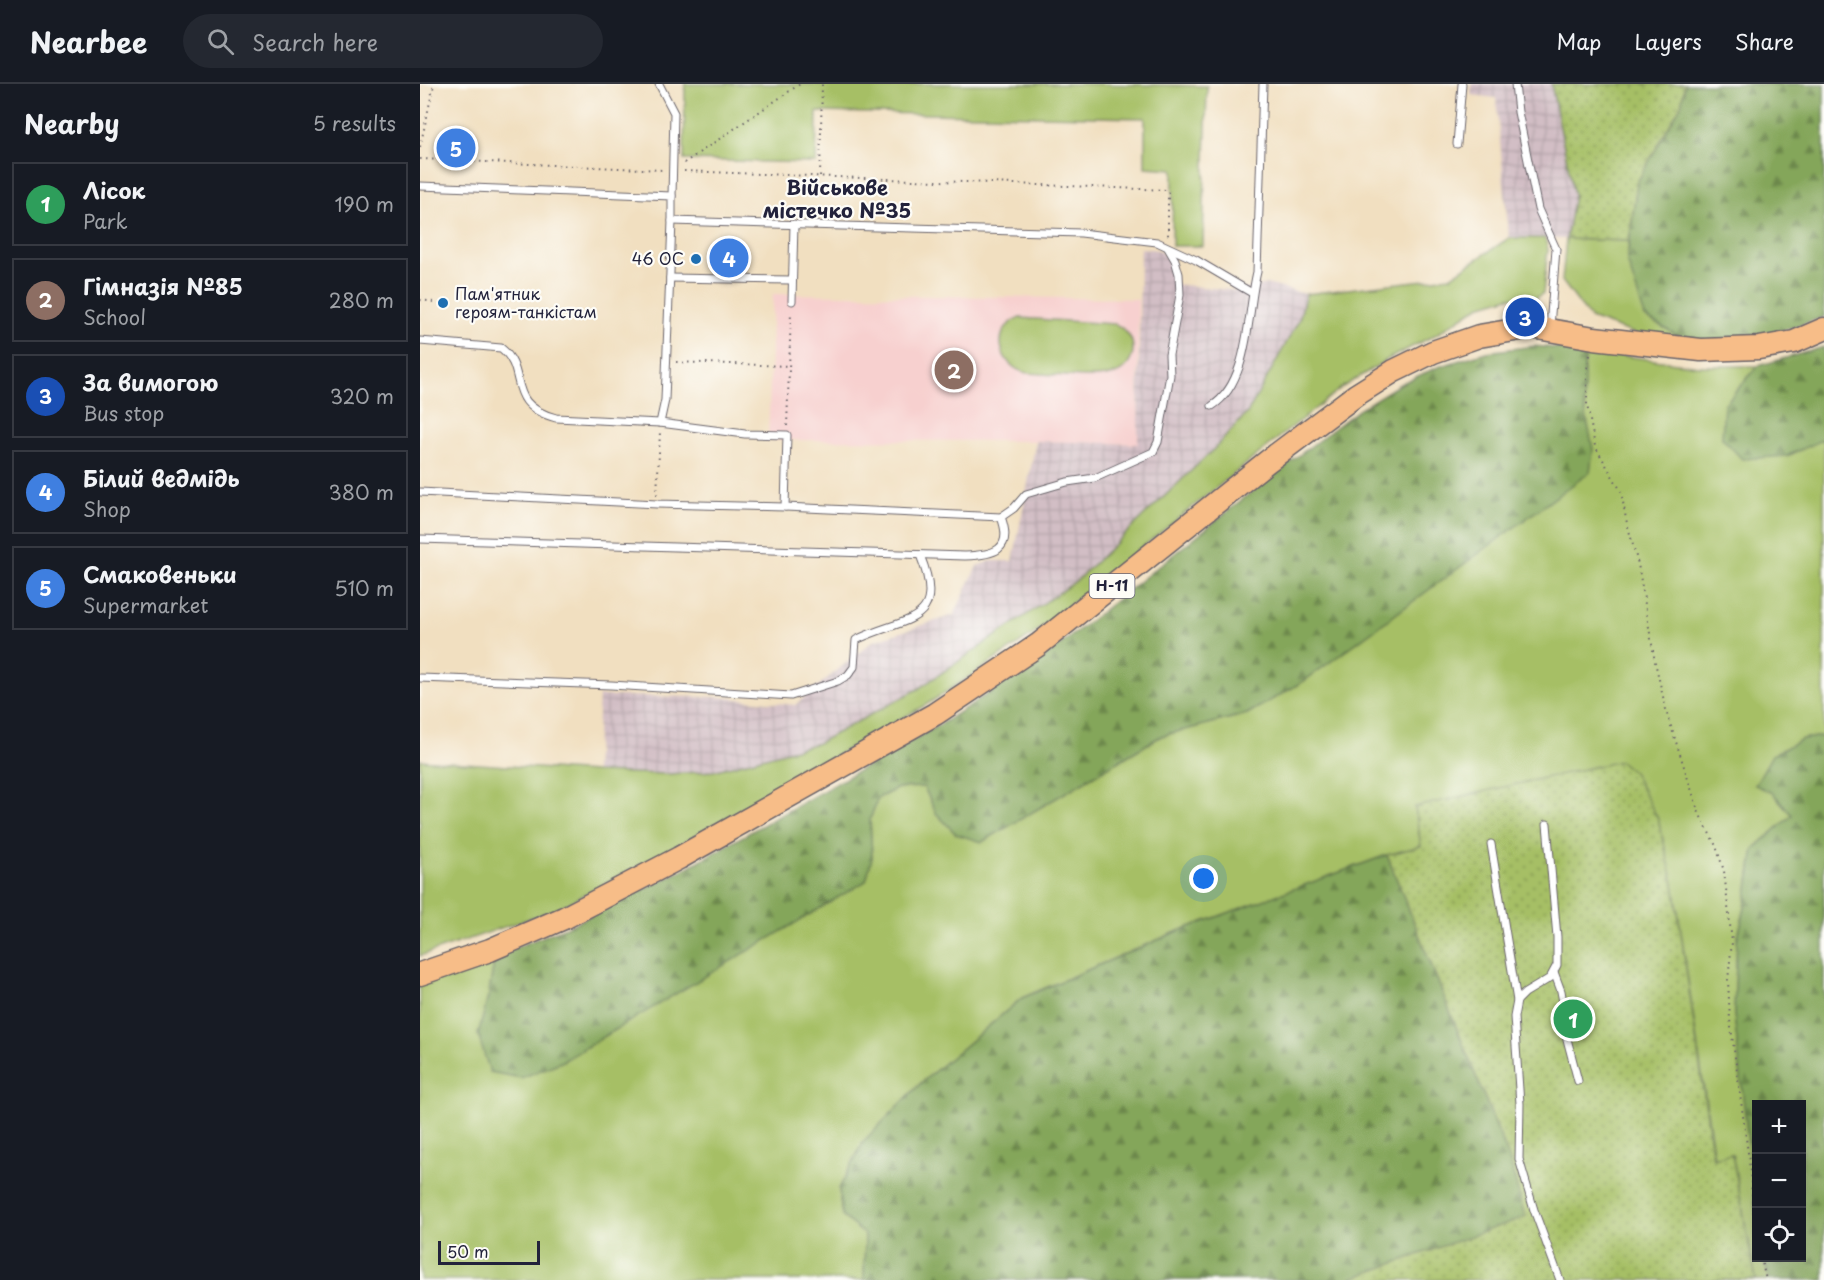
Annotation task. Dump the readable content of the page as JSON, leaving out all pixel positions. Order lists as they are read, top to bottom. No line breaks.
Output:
{"streets":{"main road":["Н-11"]},"districts":["Військове містечко №35"],"places":["46 ОС","Пам'ятник героям-танкістам"],"scale_bar":"50 m","page":{"header":"Nearbee","search":"Search here","nav":["Map","Layers","Share"],"heading":["Nearby","5 results"],"pins":["5","4","3","2","1"],"list":[{"mark":"1","name":"Лісок","note":"Park","value":"190 m"},{"mark":"2","name":"Гімназія №85","note":"School","value":"280 m"},{"mark":"3","name":"За вимогою","note":"Bus stop","value":"320 m"},{"mark":"4","name":"Білий ведмідь","note":"Shop","value":"380 m"},{"mark":"5","name":"Смаковеньки","note":"Supermarket","value":"510 m"}],"map_buttons":["+","−"],"scale":"50 m"}}
